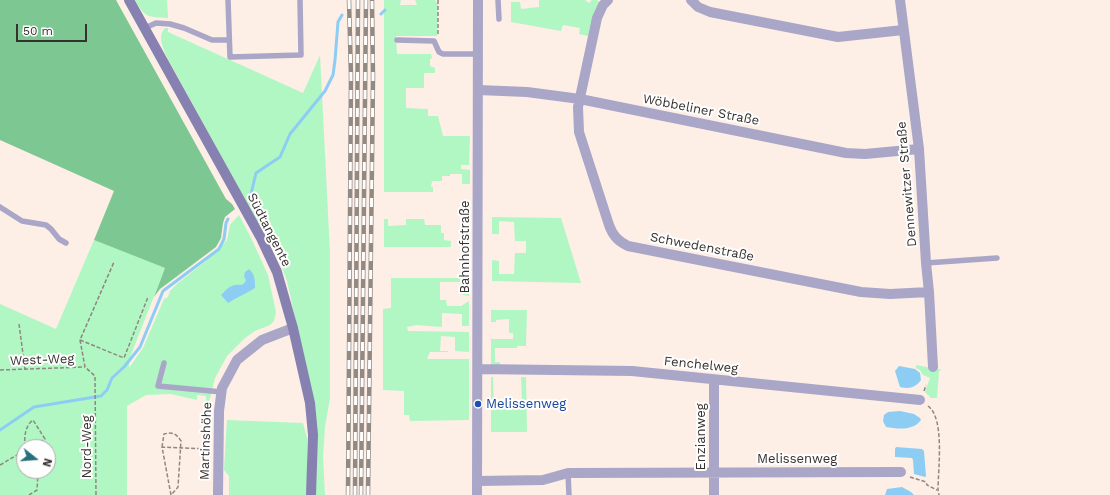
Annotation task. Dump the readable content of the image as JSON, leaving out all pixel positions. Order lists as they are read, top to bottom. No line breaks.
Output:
{"streets":{"street":["Wöbbeliner Straße","Dennewitzer Straße","Südtangente","Bahnhofstraße","Schwedenstraße","Fenchelweg","Enzianweg","Martinshöhe","Melissenweg"],"path":["West-Weg","Nord-Weg"]},"crossings":[["Wöbbeliner Straße","Dennewitzer Straße"],["Wöbbeliner Straße","Bahnhofstraße"],["Wöbbeliner Straße","Schwedenstraße"],["Dennewitzer Straße","Schwedenstraße"],["Südtangente","Martinshöhe"],["Bahnhofstraße","Fenchelweg"],["Bahnhofstraße","Melissenweg"],["West-Weg","Nord-Weg"],["Fenchelweg","Enzianweg"],["Enzianweg","Melissenweg"]],"places":["Melissenweg"],"scale_bar":"50 m","north":"right"}
